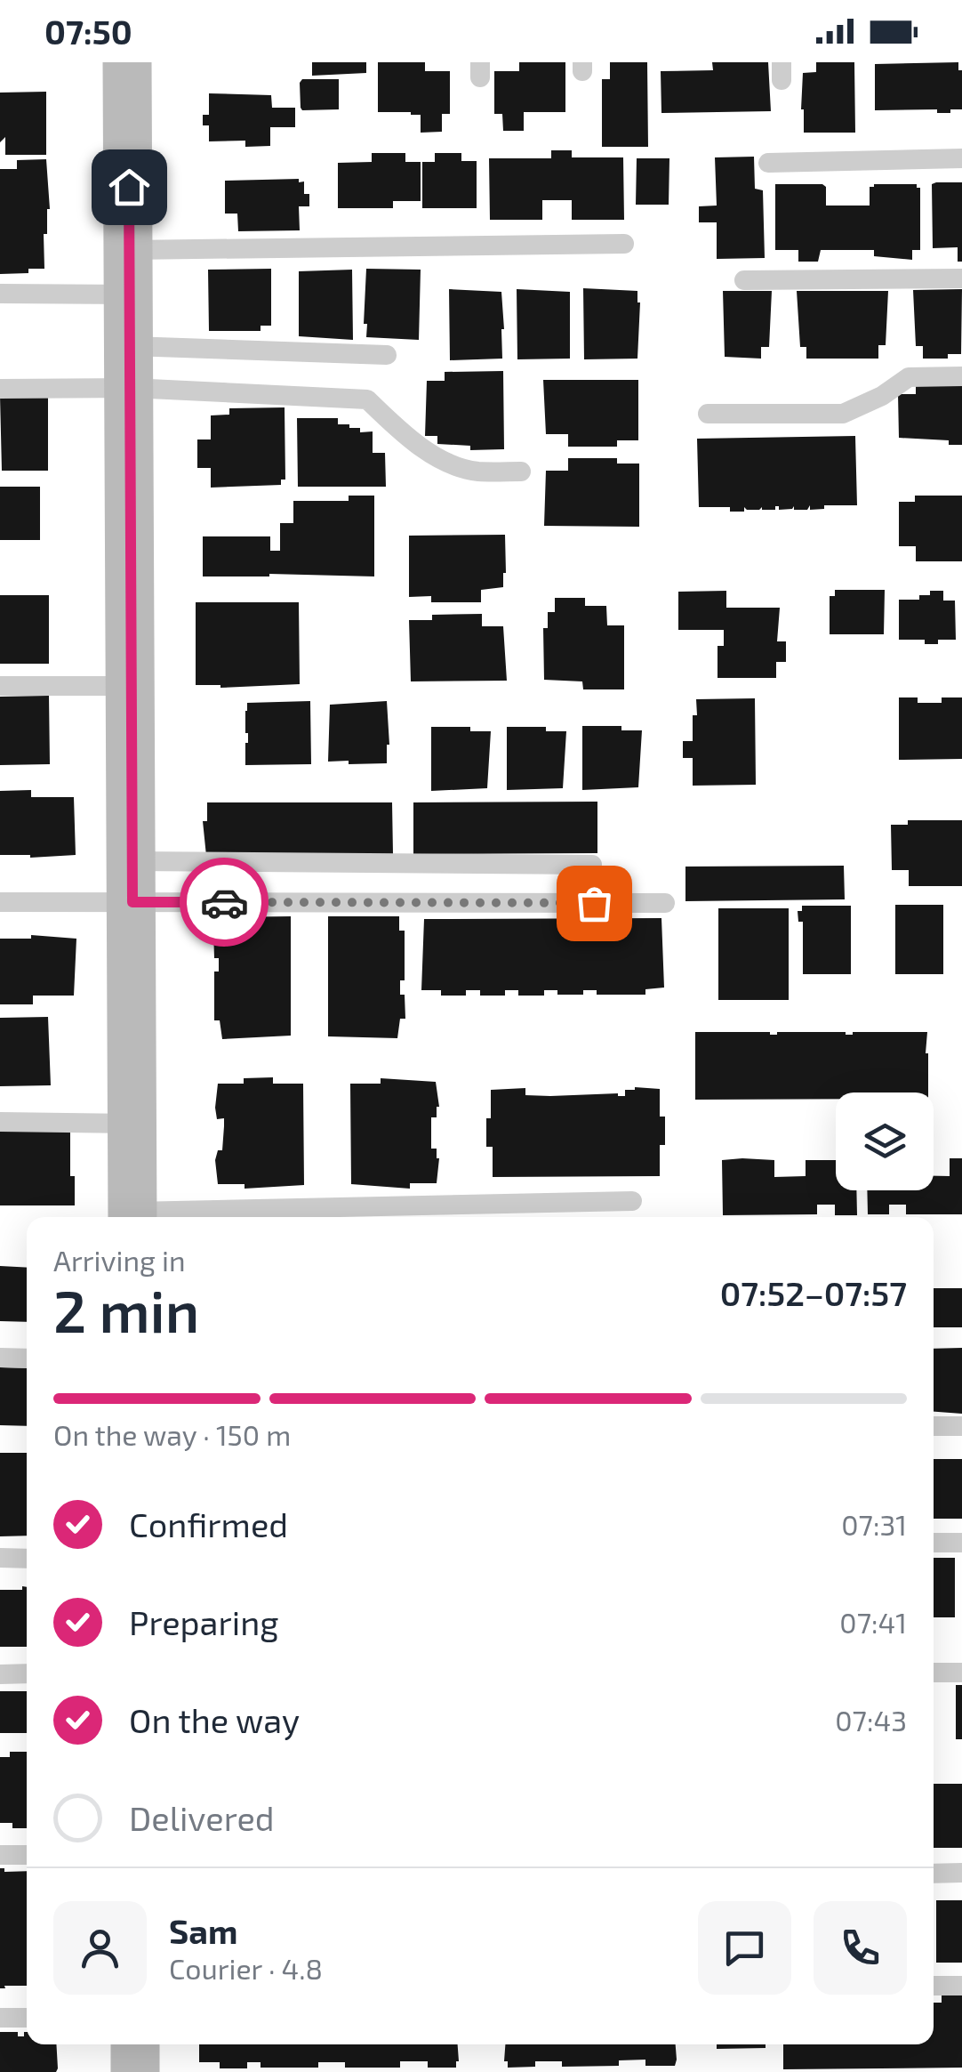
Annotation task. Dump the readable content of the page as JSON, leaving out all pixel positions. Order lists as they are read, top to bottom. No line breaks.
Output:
{"page":{"status":"07:50","heading":["2 min","Arriving in","07:52–07:57"],"panel":["Sam","Courier · 4.8"],"bar":"On the way · 150 m","list":[["Confirmed","07:31"],["Preparing","07:41"],["On the way","07:43"],"Delivered"]}}
